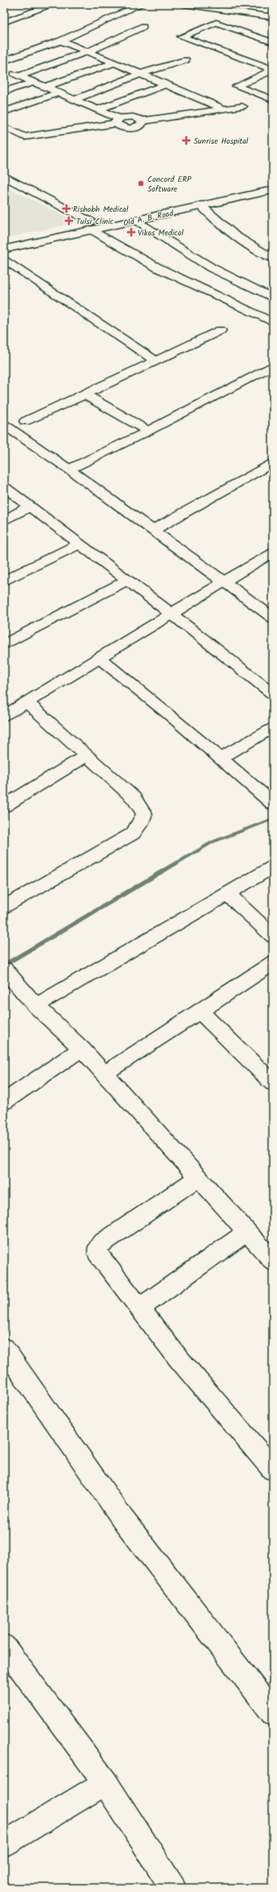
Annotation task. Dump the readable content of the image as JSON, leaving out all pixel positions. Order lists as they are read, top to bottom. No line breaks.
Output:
{"streets":{"main road":["Old A. B. Road"]},"places":{"health":["Sunrise Hospital","Rishabh Medical","Tulsi Clinic","Vikas Medical"],"other":["Concord ERP Software"]}}
